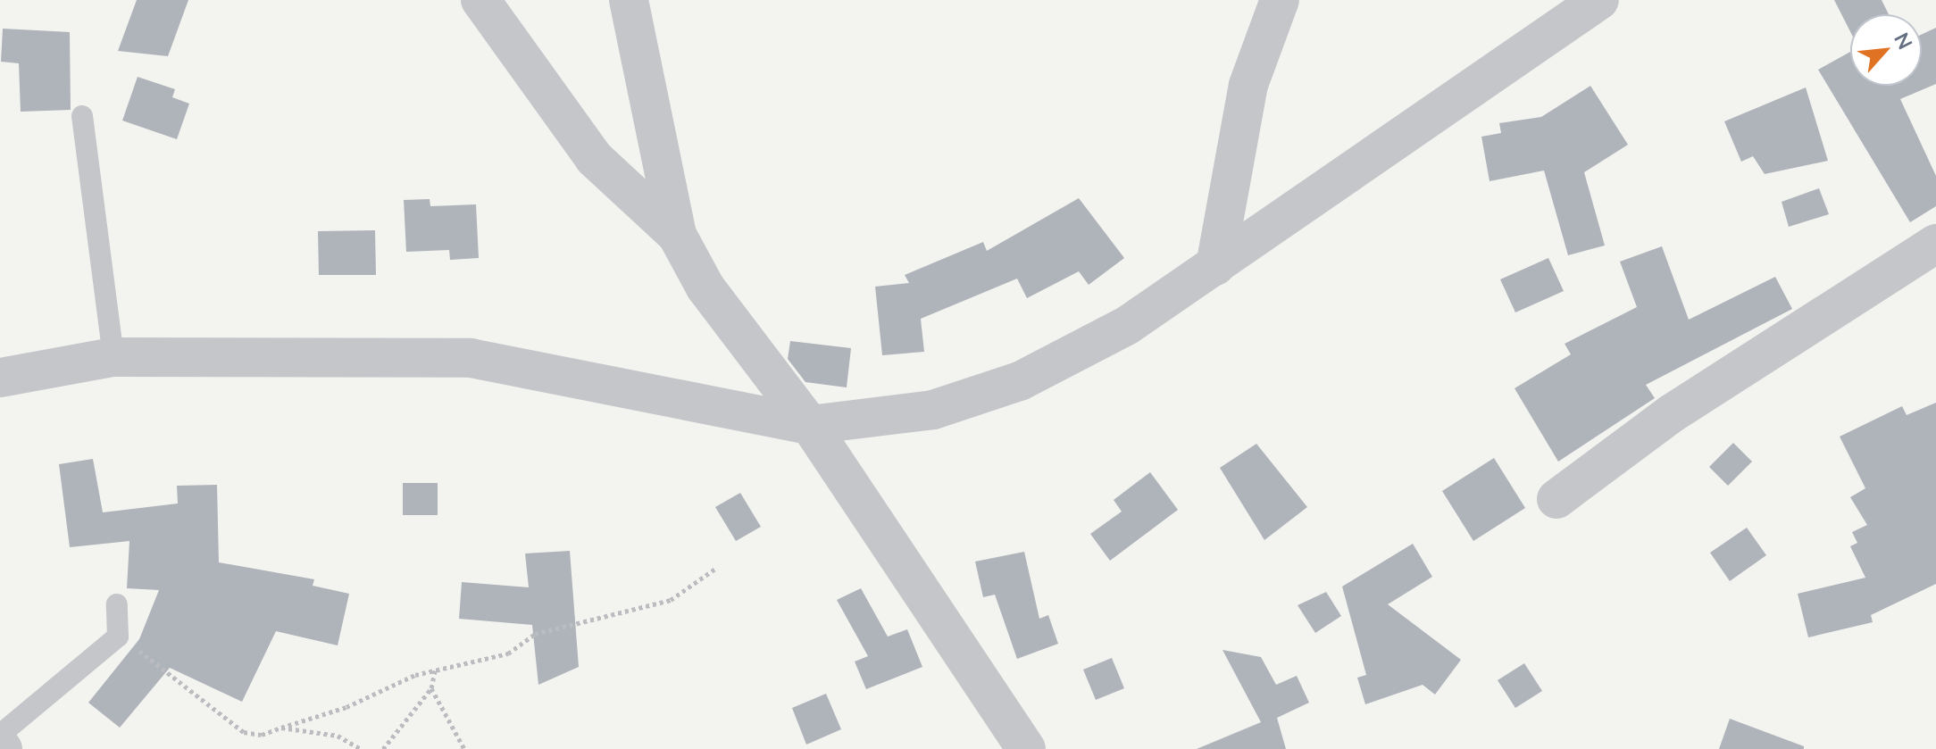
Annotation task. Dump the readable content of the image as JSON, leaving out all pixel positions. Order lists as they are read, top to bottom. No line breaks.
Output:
{"north":"top right"}
